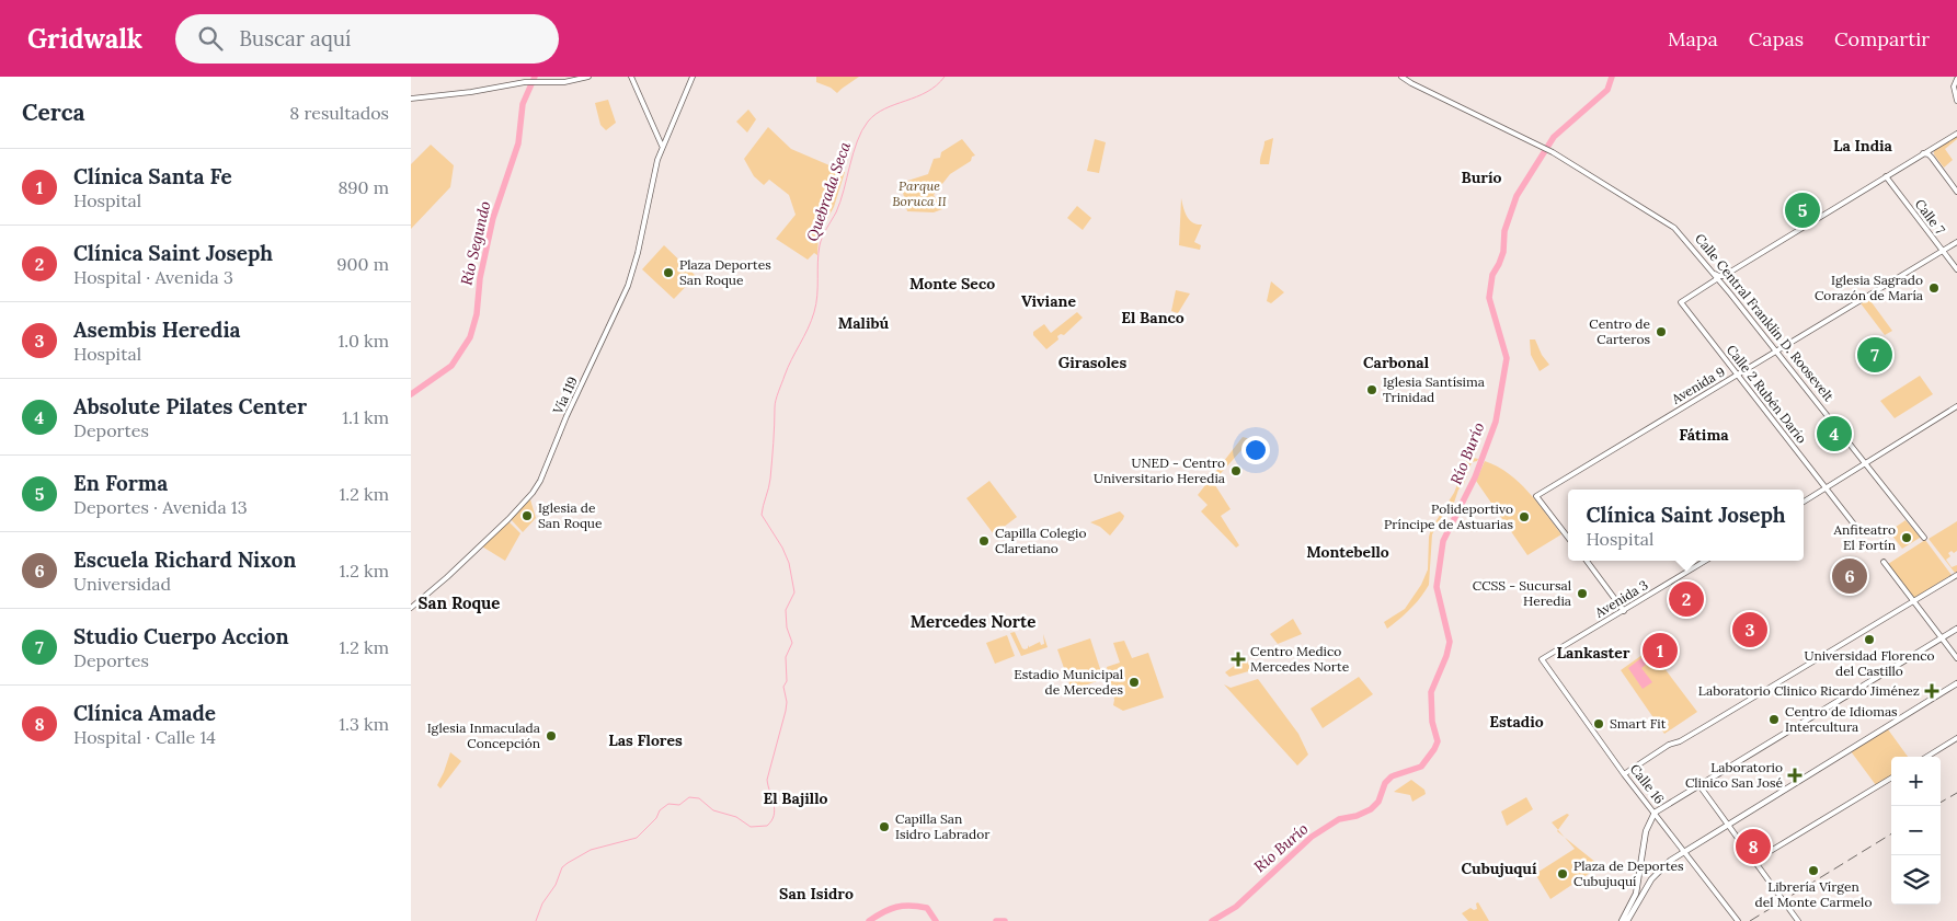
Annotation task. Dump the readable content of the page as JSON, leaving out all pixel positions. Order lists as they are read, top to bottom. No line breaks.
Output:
{"streets":{"main road":["Calle 7","Calle Central Franklin D. Roosevelt","Avenida 9","Calle 2 Rubén Darío","Vía 119","Avenida 3","Calle 16"]},"crossings":[["Calle 7","Avenida 9"],["Calle Central Franklin D. Roosevelt","Avenida 9"],["Calle Central Franklin D. Roosevelt","Calle 2 Rubén Darío"],["Avenida 9","Calle 2 Rubén Darío"],["Avenida 3","Calle 16"]],"districts":["La India","Burío","Monte Seco","Viviane","El Banco","Malibú","Girasoles","Carbonal","Fátima","Montebello","San Roque","Mercedes Norte","Lankaster","Estadio","Las Flores","El Bajillo","Cubujuquí","San Isidro"],"water":["Quebrada Seca","Río Segundo","Río Burío"],"parks":["Parque Boruca II"],"places":{"other":["Plaza Deportes San Roque","Iglesia Sagrado Corazón de María","Centro de Carteros","Iglesia Santísima Trinidad","UNED - Centro Universitario Heredia","Iglesia de San Roque","Polideportivo Príncipe de Astuarias","Anfiteatro El Fortín","Capilla Colegio Claretiano","CCSS - Sucursal Heredia","Universidad Florenco del Castillo","Estadio Municipal de Mercedes","Centro de Idiomas Intercultura","Smart Fit","Iglesia Inmaculada Concepción","Capilla San Isidro Labrador","Librería Vírgen del Monte Carmelo","Plaza de Deportes Cubujuquí"],"health":["Centro Medico Mercedes Norte","Laboratorio Clinico Ricardo Jiménez","Laboratorio Clinico San José"]},"page":{"header":"Gridwalk","search":"Buscar aquí","nav":["Mapa","Capas","Compartir"],"heading":["Cerca","8 resultados"],"list":[{"mark":"1","name":"Clínica Santa Fe","note":"Hospital","value":"890 m"},{"mark":"2","name":"Clínica Saint Joseph","note":"Hospital · Avenida 3","value":"900 m"},{"mark":"3","name":"Asembis Heredia","note":"Hospital","value":"1.0 km"},{"mark":"4","name":"Absolute Pilates Center","note":"Deportes","value":"1.1 km"},{"mark":"5","name":"En Forma","note":"Deportes · Avenida 13","value":"1.2 km"},{"mark":"6","name":"Escuela Richard Nixon","note":"Universidad","value":"1.2 km"},{"mark":"7","name":"Studio Cuerpo Accion","note":"Deportes","value":"1.2 km"},{"mark":"8","name":"Clínica Amade","note":"Hospital · Calle 14","value":"1.3 km"}],"pins":["5","7","4","6","2","3","1","8"],"popup":["Clínica Saint Joseph","Hospital"],"map_buttons":["+","−"]}}
